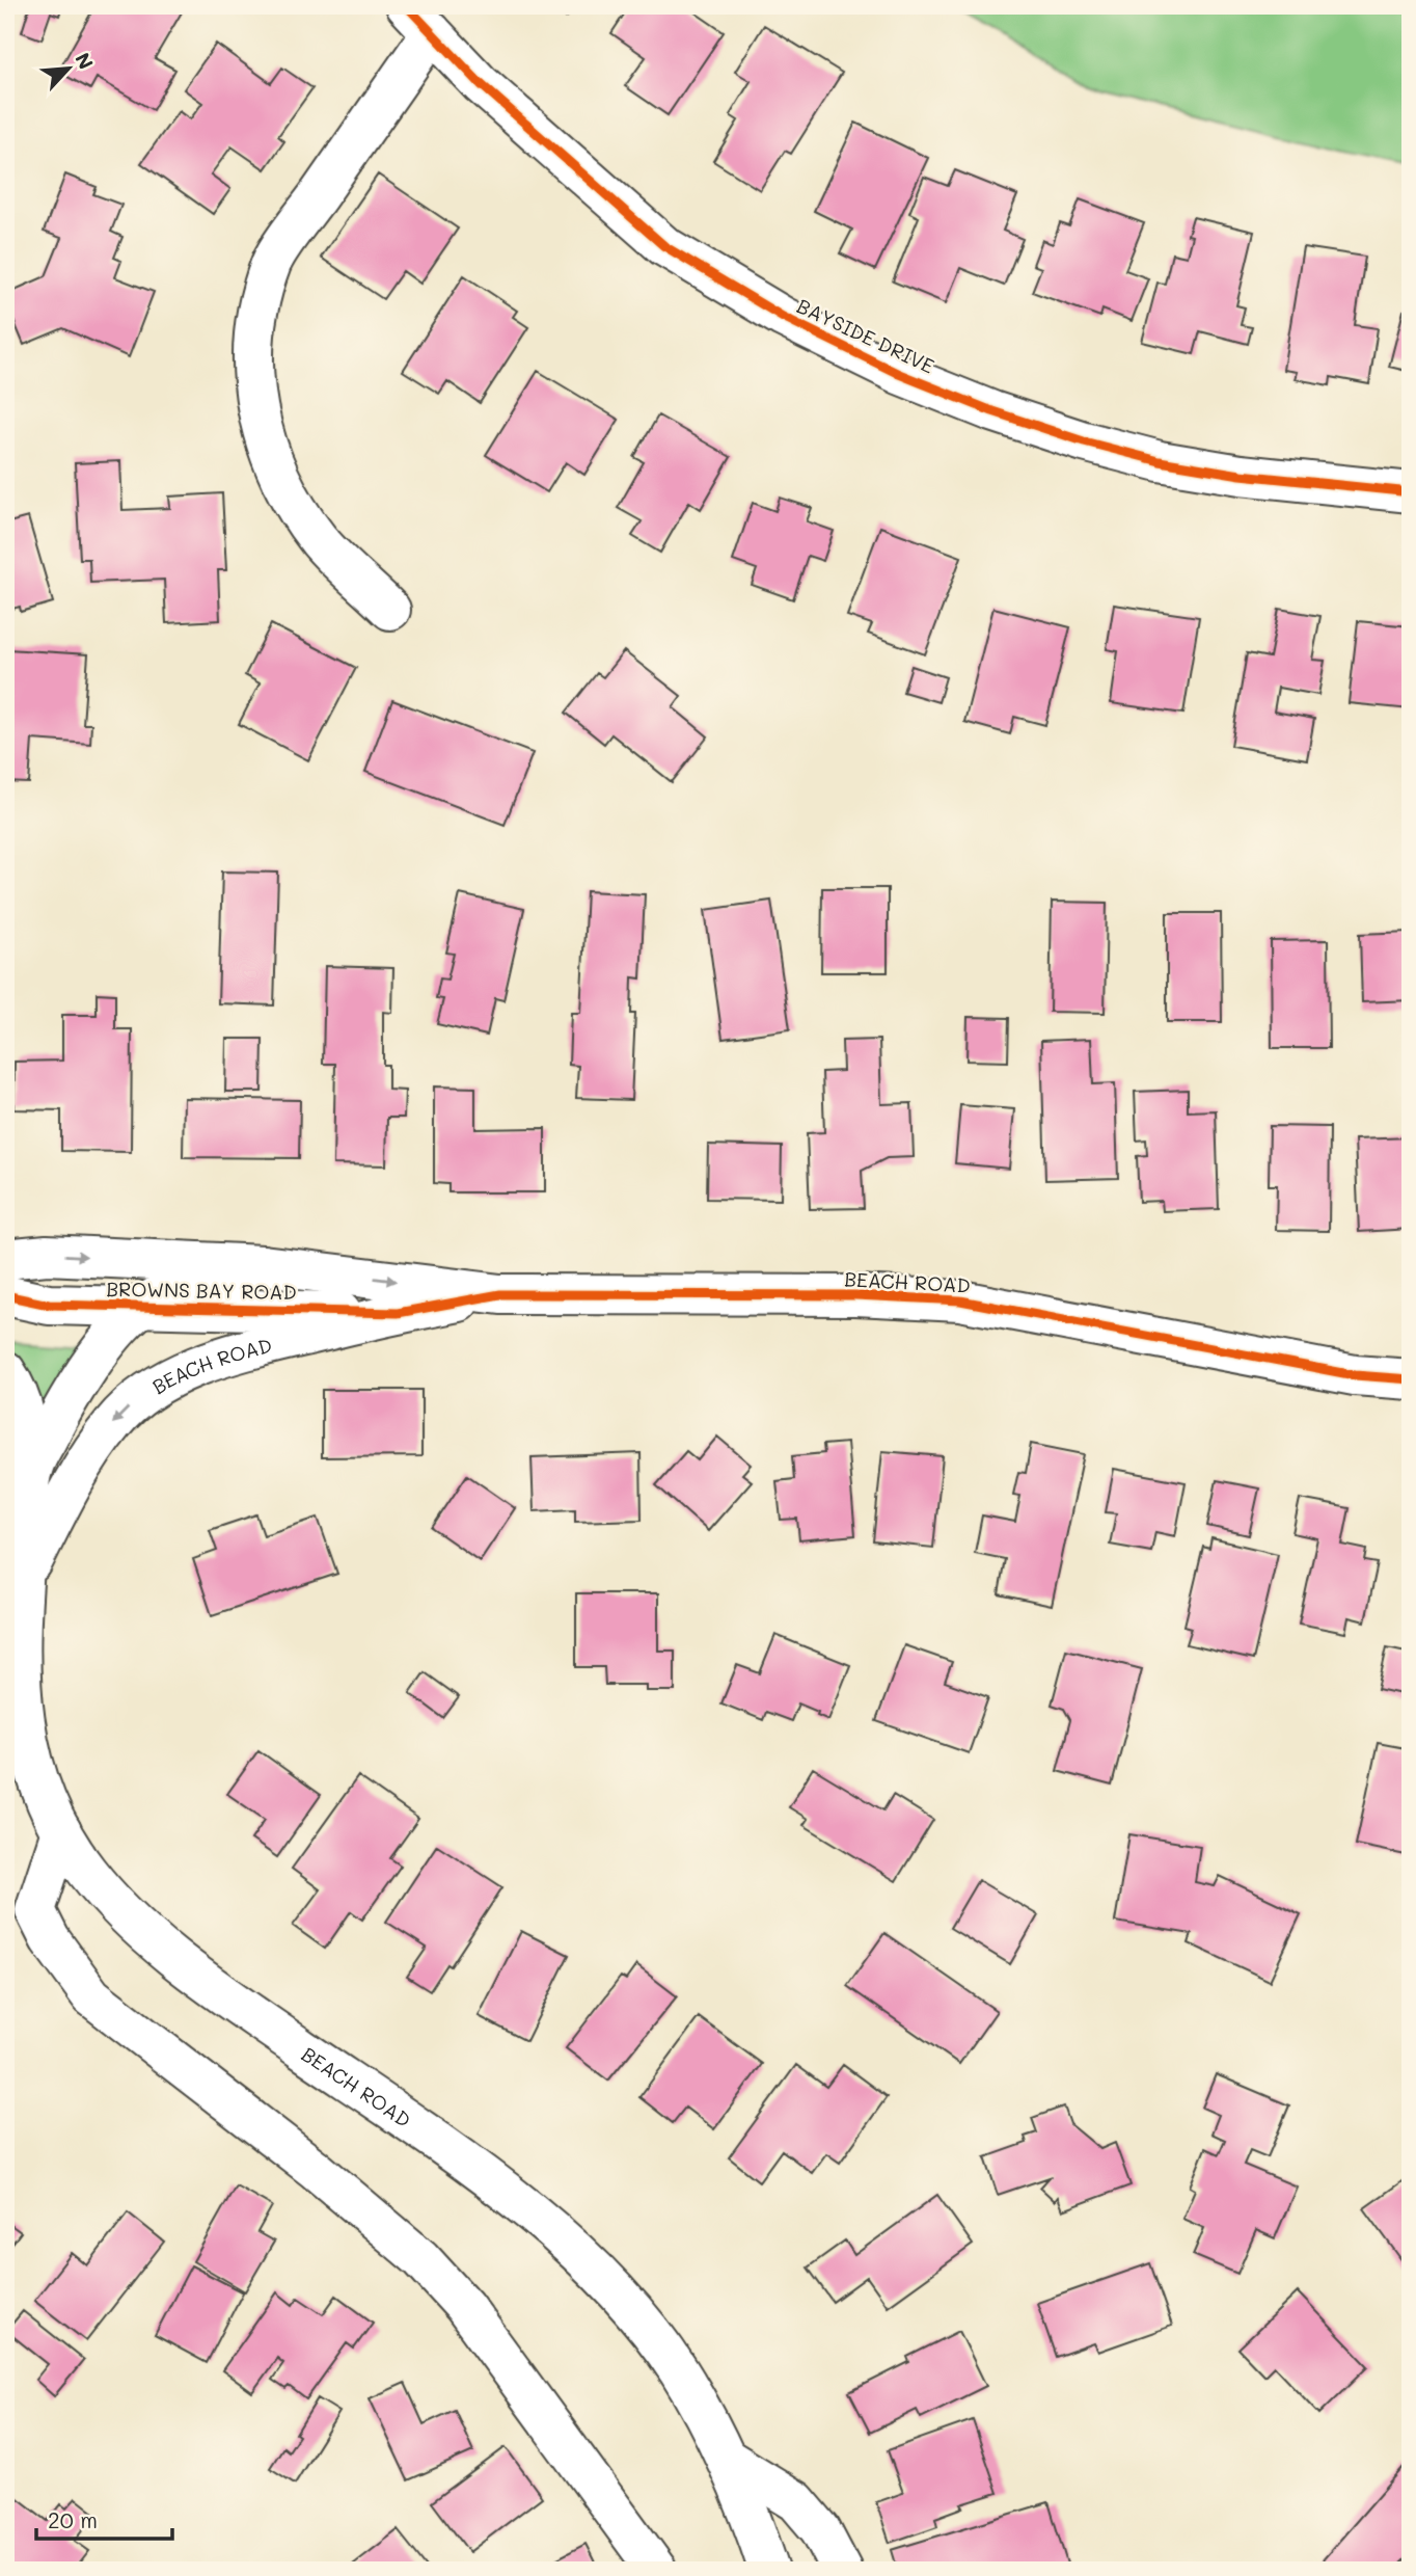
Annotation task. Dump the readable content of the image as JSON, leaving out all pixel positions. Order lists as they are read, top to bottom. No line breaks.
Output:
{"streets":{"main road":["BAYSIDE DRIVE","BEACH ROAD","BROWNS BAY ROAD"]},"crossings":[["BEACH ROAD","BROWNS BAY ROAD"]],"scale_bar":"20 m","north":"top right"}
